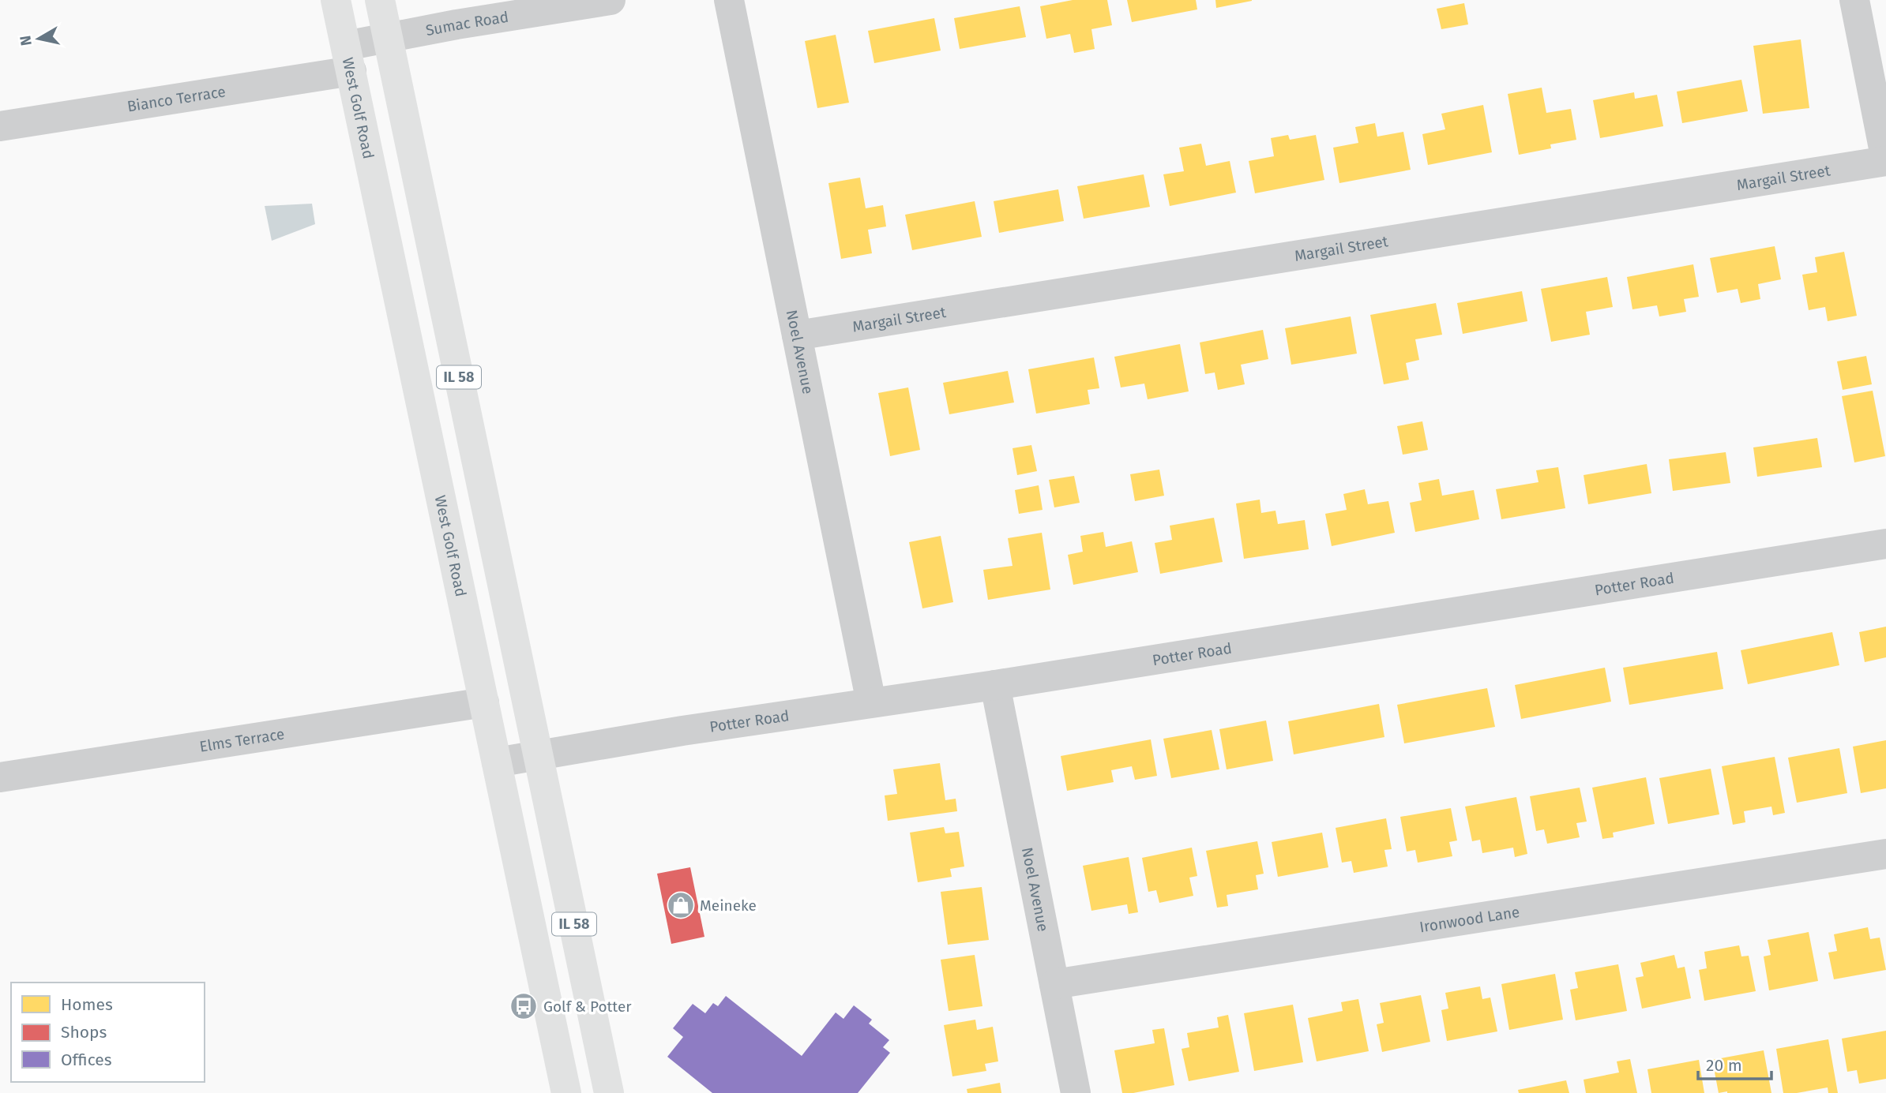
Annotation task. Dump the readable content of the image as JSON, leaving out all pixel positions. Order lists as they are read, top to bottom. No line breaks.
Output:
{"streets":{"main road":["West Golf Road","IL 58"],"street":["Sumac Road","Bianco Terrace","Margail Street","Noel Avenue","Potter Road","Elms Terrace","Ironwood Lane"]},"crossings":[["Sumac Road","Bianco Terrace"],["Sumac Road","West Golf Road"],["Sumac Road","IL 58"],["Bianco Terrace","West Golf Road"],["West Golf Road","Potter Road"],["West Golf Road","Elms Terrace"],["Margail Street","Noel Avenue"],["Noel Avenue","Potter Road"],["Noel Avenue","Ironwood Lane"],["IL 58","Potter Road"]],"places":{"shop":["Meineke"],"bus stop":["Golf & Potter"]},"legend":["Homes","Shops","Offices"],"scale_bar":"20 m","north":"left"}
